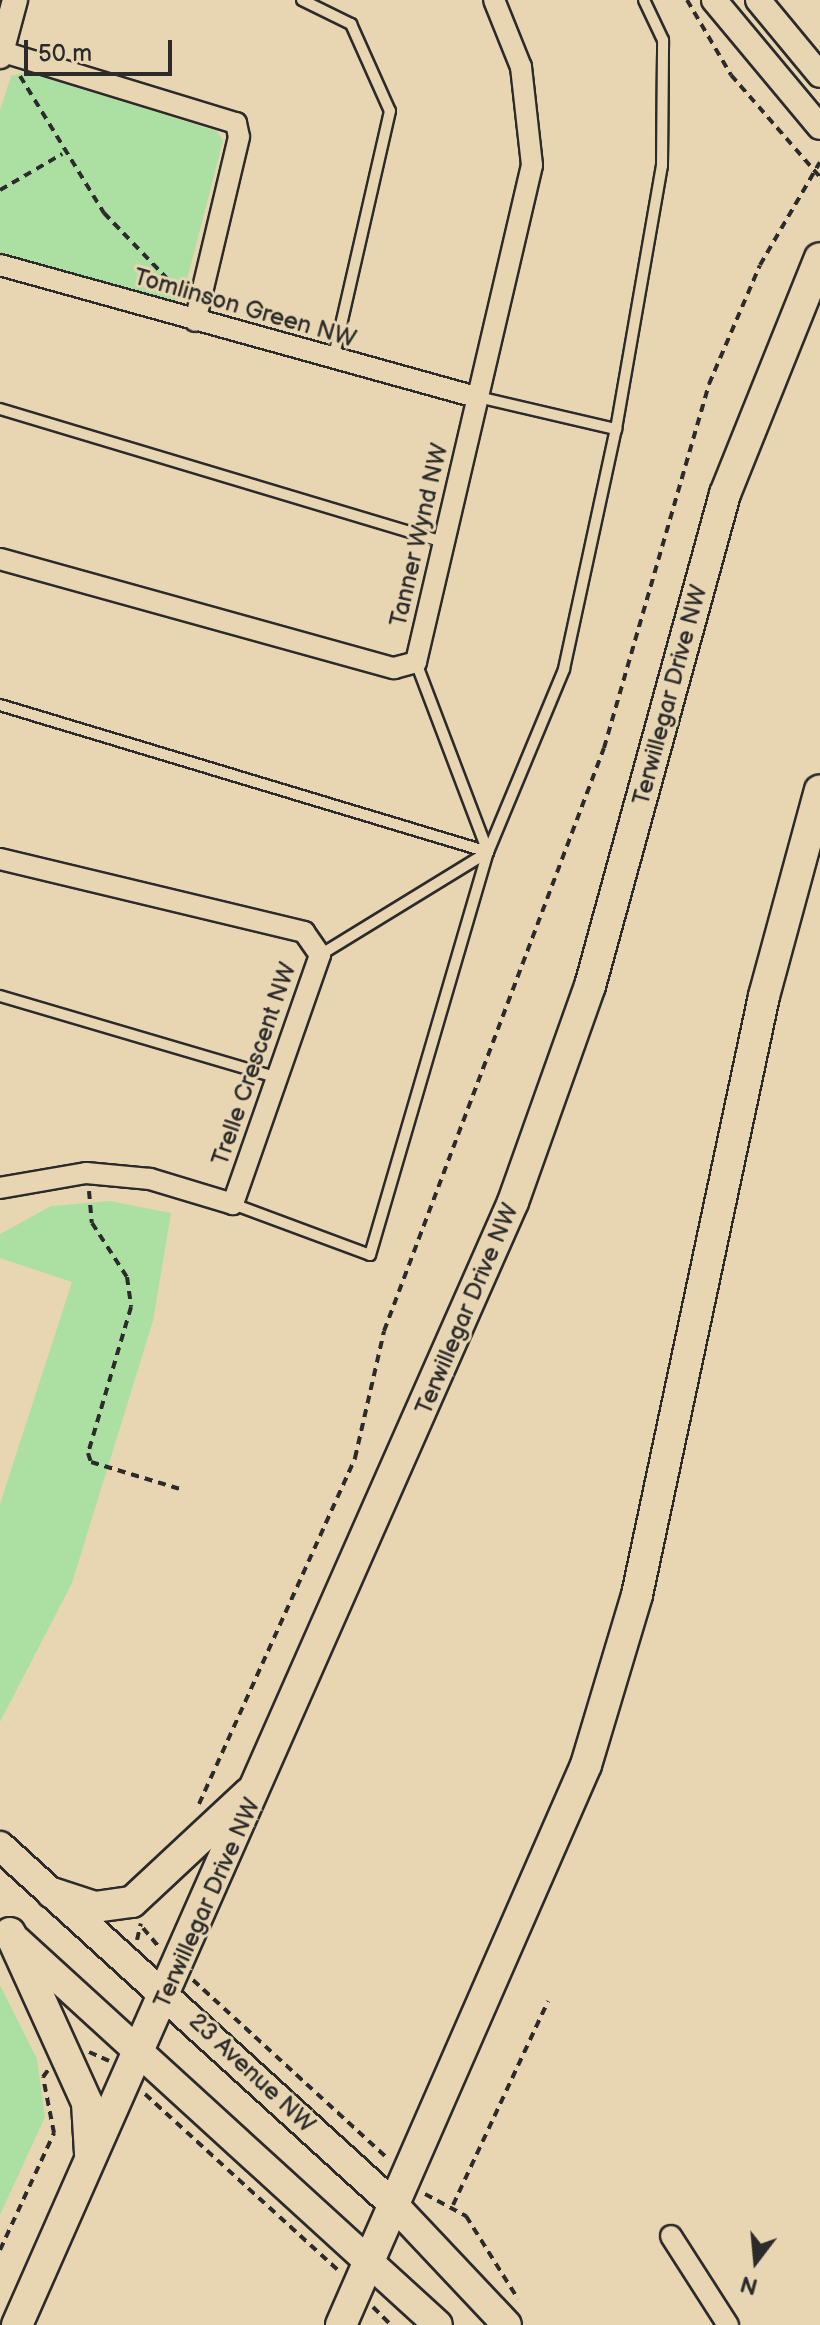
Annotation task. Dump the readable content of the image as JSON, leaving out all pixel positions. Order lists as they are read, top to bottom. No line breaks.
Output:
{"streets":{"main road":["Terwillegar Drive NW","23 Avenue NW"],"street":["Tomlinson Green NW","Tanner Wynd NW","Trelle Crescent NW"]},"crossings":[["Tomlinson Green NW","Tanner Wynd NW"],["Terwillegar Drive NW","23 Avenue NW"]],"scale_bar":"50 m","north":"bottom"}
